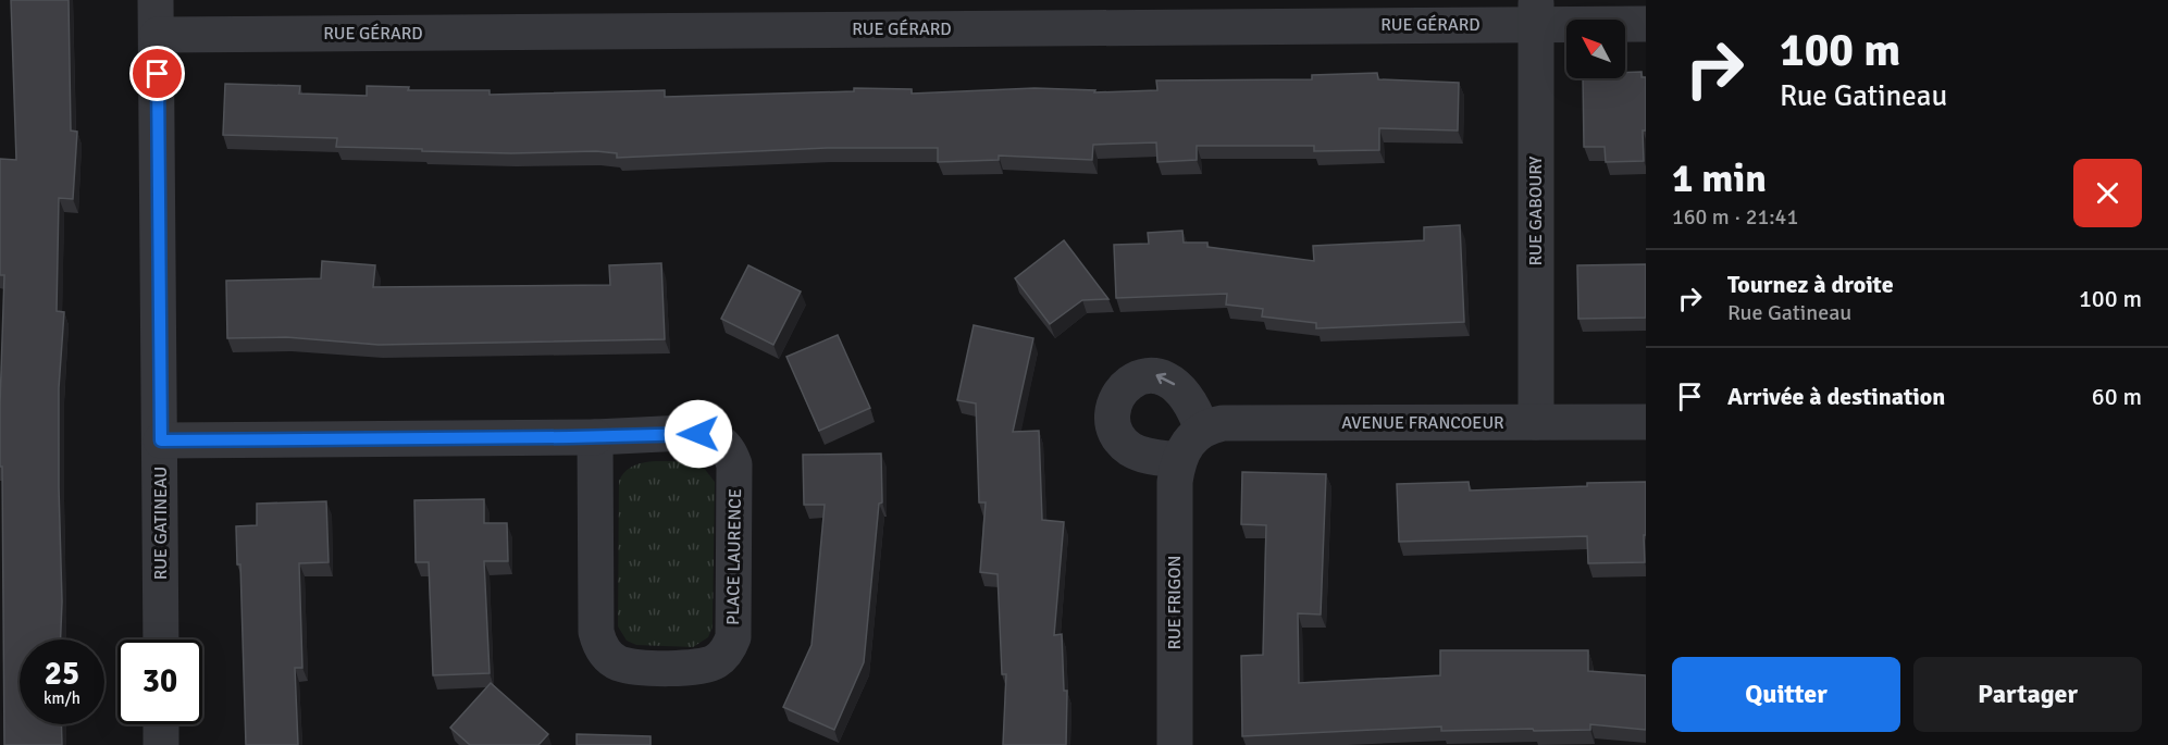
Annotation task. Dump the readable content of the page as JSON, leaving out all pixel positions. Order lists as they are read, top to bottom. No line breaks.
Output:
{"streets":{"street":["RUE GÉRARD","RUE GABOURY","AVENUE FRANCOEUR","RUE GATINEAU","PLACE LAURENCE","RUE FRIGON"]},"crossings":[["RUE GÉRARD","RUE GABOURY"],["RUE GÉRARD","RUE GATINEAU"],["RUE GABOURY","AVENUE FRANCOEUR"],["AVENUE FRANCOEUR","RUE FRIGON"],["RUE GATINEAU","PLACE LAURENCE"]],"north":"top left","page":{"turn":["100 m","Rue Gatineau"],"heading":["1 min","160 m · 21:41"],"list":[{"name":"Tournez à droite","note":"Rue Gatineau","value":"100 m"},{"name":"Arrivée à destination","value":"60 m"}],"speed":"25 km/h","limit":"30","buttons":["Quitter","Partager"]}}
